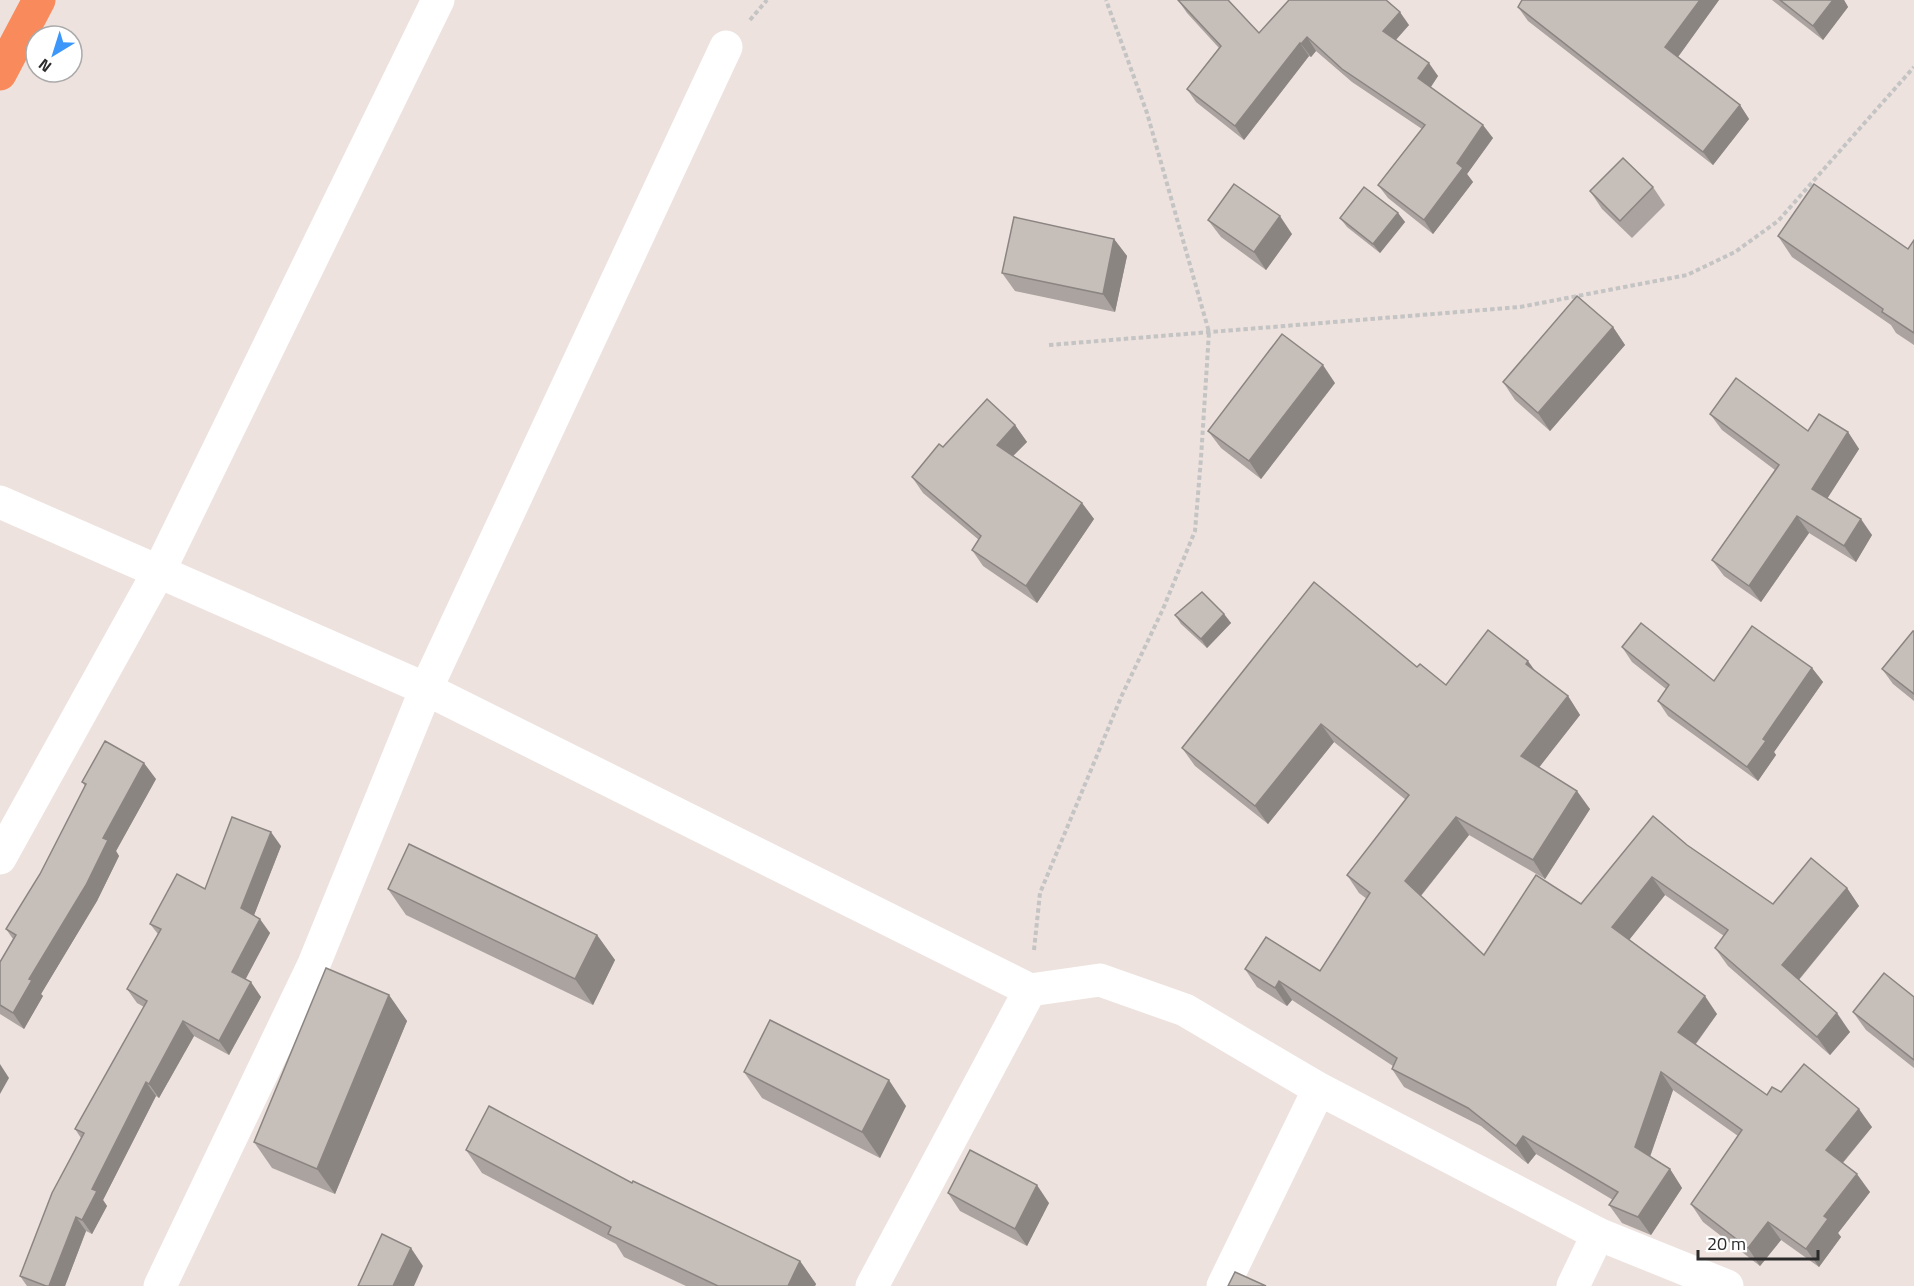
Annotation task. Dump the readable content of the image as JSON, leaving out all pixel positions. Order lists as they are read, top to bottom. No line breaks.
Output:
{"scale_bar":"20 m","north":"bottom left"}
